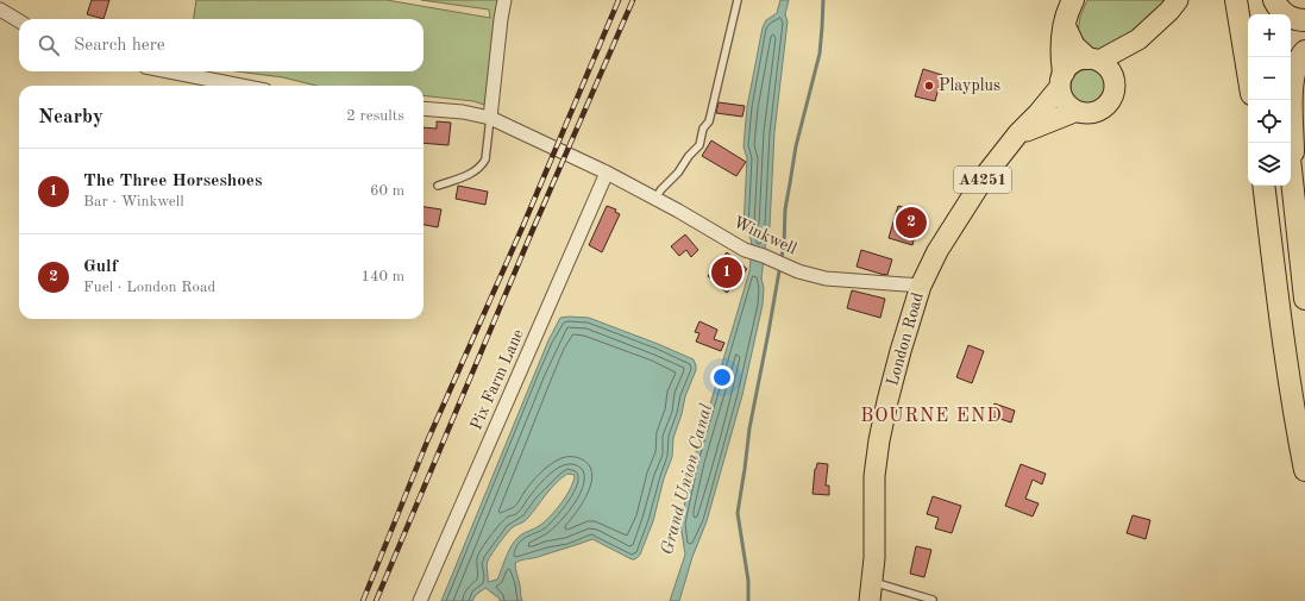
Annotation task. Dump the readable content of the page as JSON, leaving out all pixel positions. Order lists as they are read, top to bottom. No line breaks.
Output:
{"streets":{"main road":["A4251","London Road"],"street":["Winkwell","Pix Farm Lane"]},"crossings":[["Winkwell","London Road"],["Winkwell","Pix Farm Lane"]],"districts":["BOURNE END"],"water":["Grand Union Canal"],"places":["Playplus"],"page":{"map_buttons":["+","−"],"search":"Search here","heading":["Nearby","2 results"],"list":[{"mark":"1","name":"The Three Horseshoes","note":"Bar · Winkwell","value":"60 m"},{"mark":"2","name":"Gulf","note":"Fuel · London Road","value":"140 m"}],"pins":["2","1"]}}
